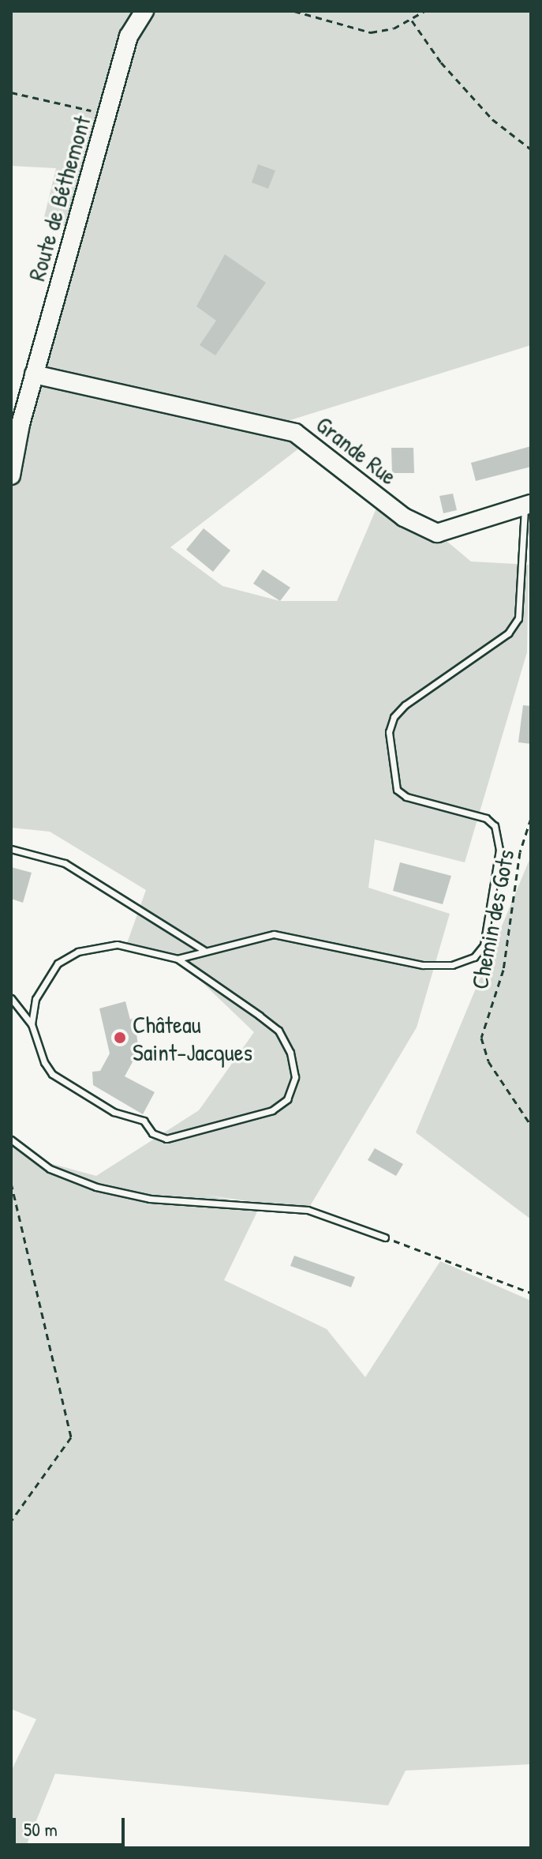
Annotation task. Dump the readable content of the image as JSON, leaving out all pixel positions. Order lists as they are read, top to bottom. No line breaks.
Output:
{"streets":{"street":["Route de Béthemont","Grande Rue"],"path":["Chemin des Gots"]},"crossings":[["Route de Béthemont","Grande Rue"]],"places":["Château Saint-Jacques"],"scale_bar":"50 m"}
